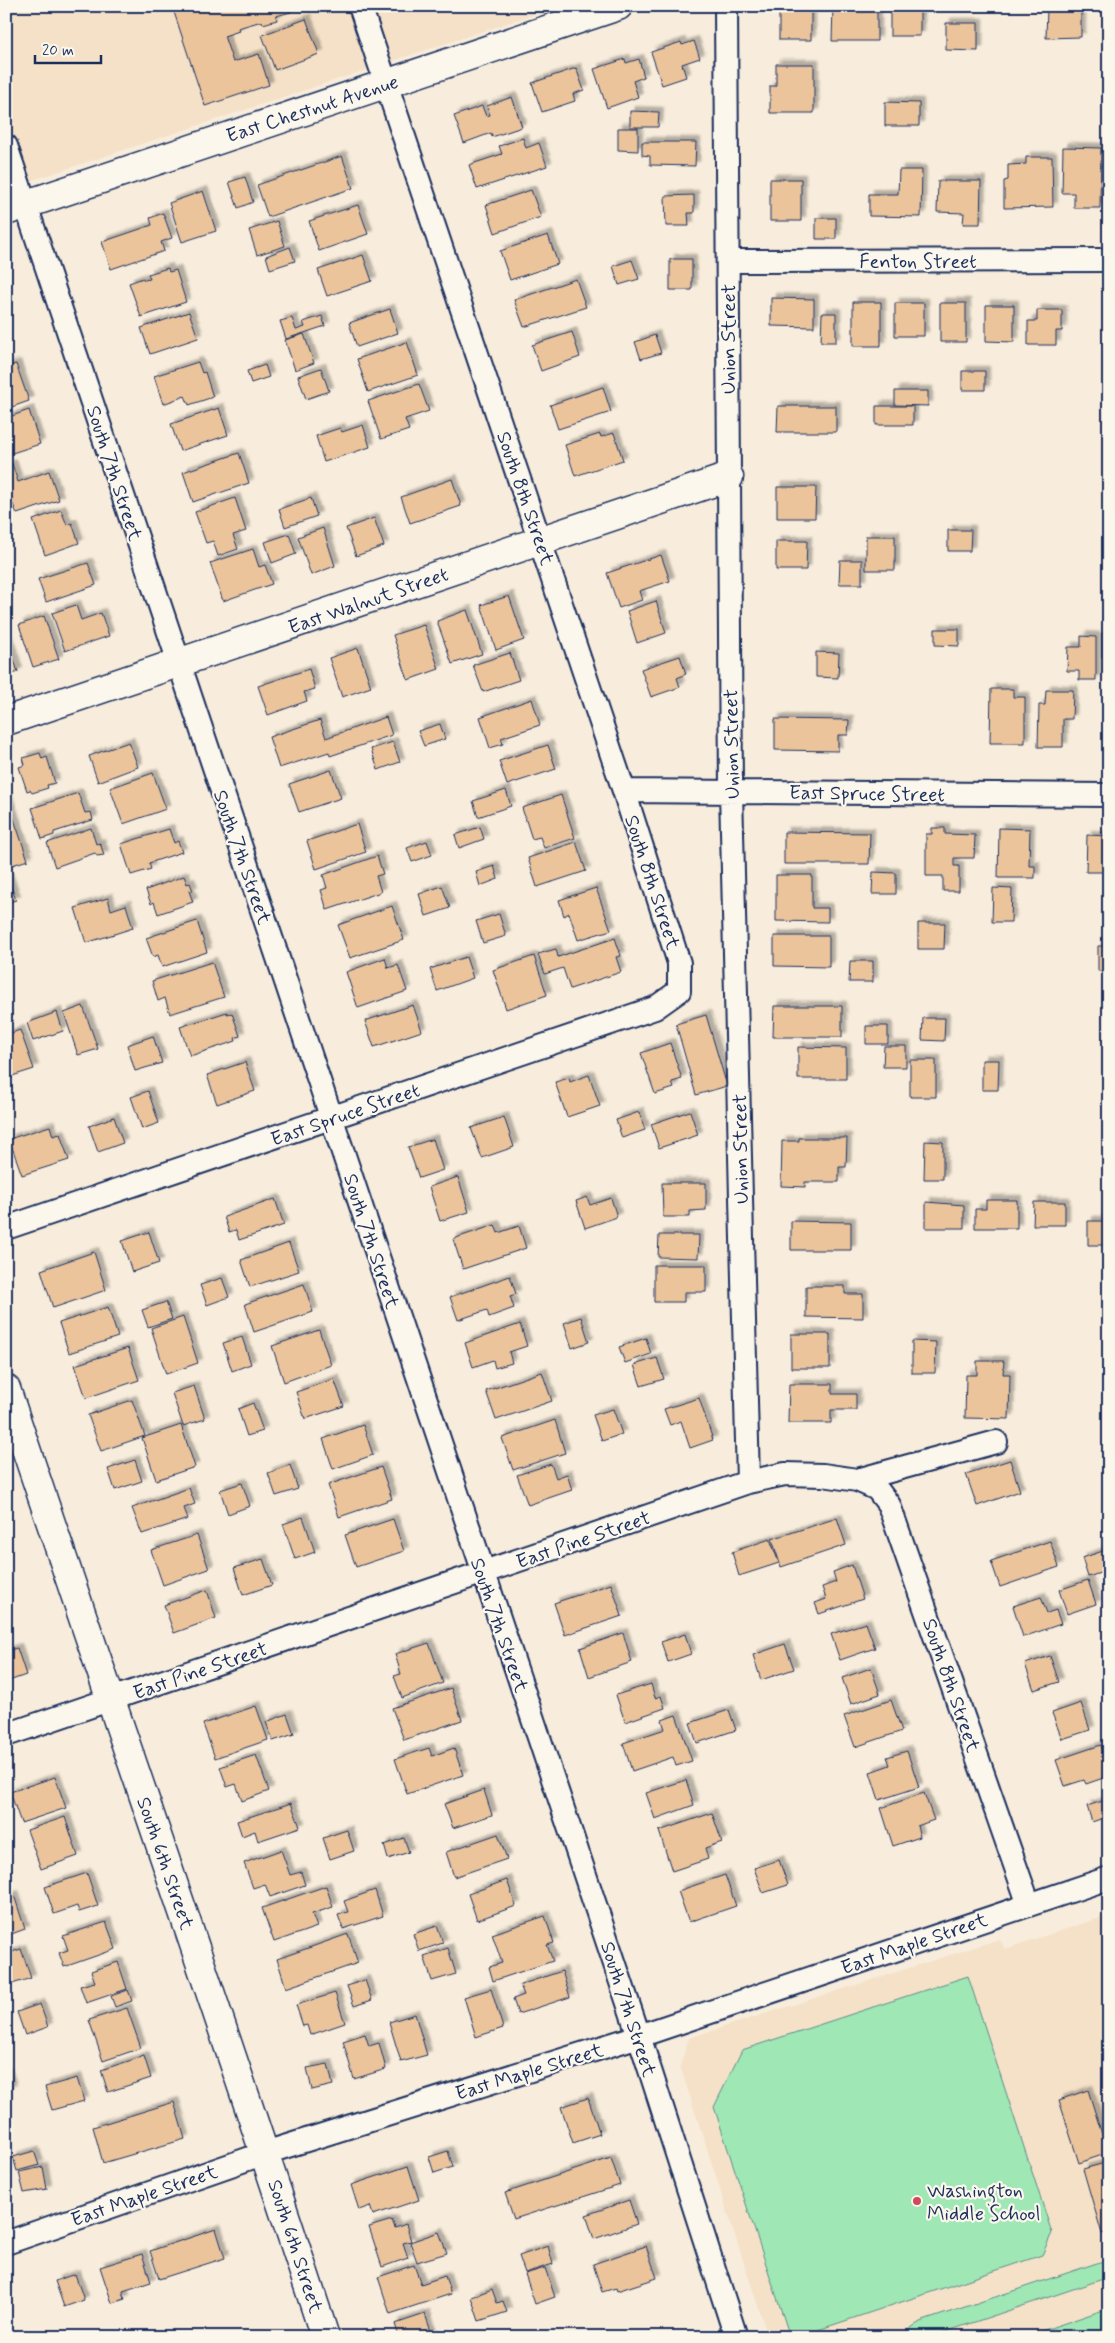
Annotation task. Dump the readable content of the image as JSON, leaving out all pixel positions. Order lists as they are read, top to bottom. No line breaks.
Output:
{"streets":{"street":["East Chestnut Avenue","Fenton Street","Union Street","South 7th Street","South 8th Street","East Walnut Street","East Spruce Street","East Pine Street","South 6th Street","East Maple Street"]},"crossings":[["East Chestnut Avenue","South 7th Street"],["East Chestnut Avenue","South 8th Street"],["Fenton Street","Union Street"],["Union Street","East Walnut Street"],["Union Street","East Spruce Street"],["Union Street","East Pine Street"],["South 7th Street","East Walnut Street"],["South 7th Street","East Spruce Street"],["South 7th Street","East Pine Street"],["South 7th Street","East Maple Street"],["South 8th Street","East Walnut Street"],["South 8th Street","East Spruce Street"],["South 8th Street","East Pine Street"],["South 8th Street","East Maple Street"],["East Pine Street","South 6th Street"],["South 6th Street","East Maple Street"]],"places":["Washington Middle School"],"scale_bar":"20 m"}
